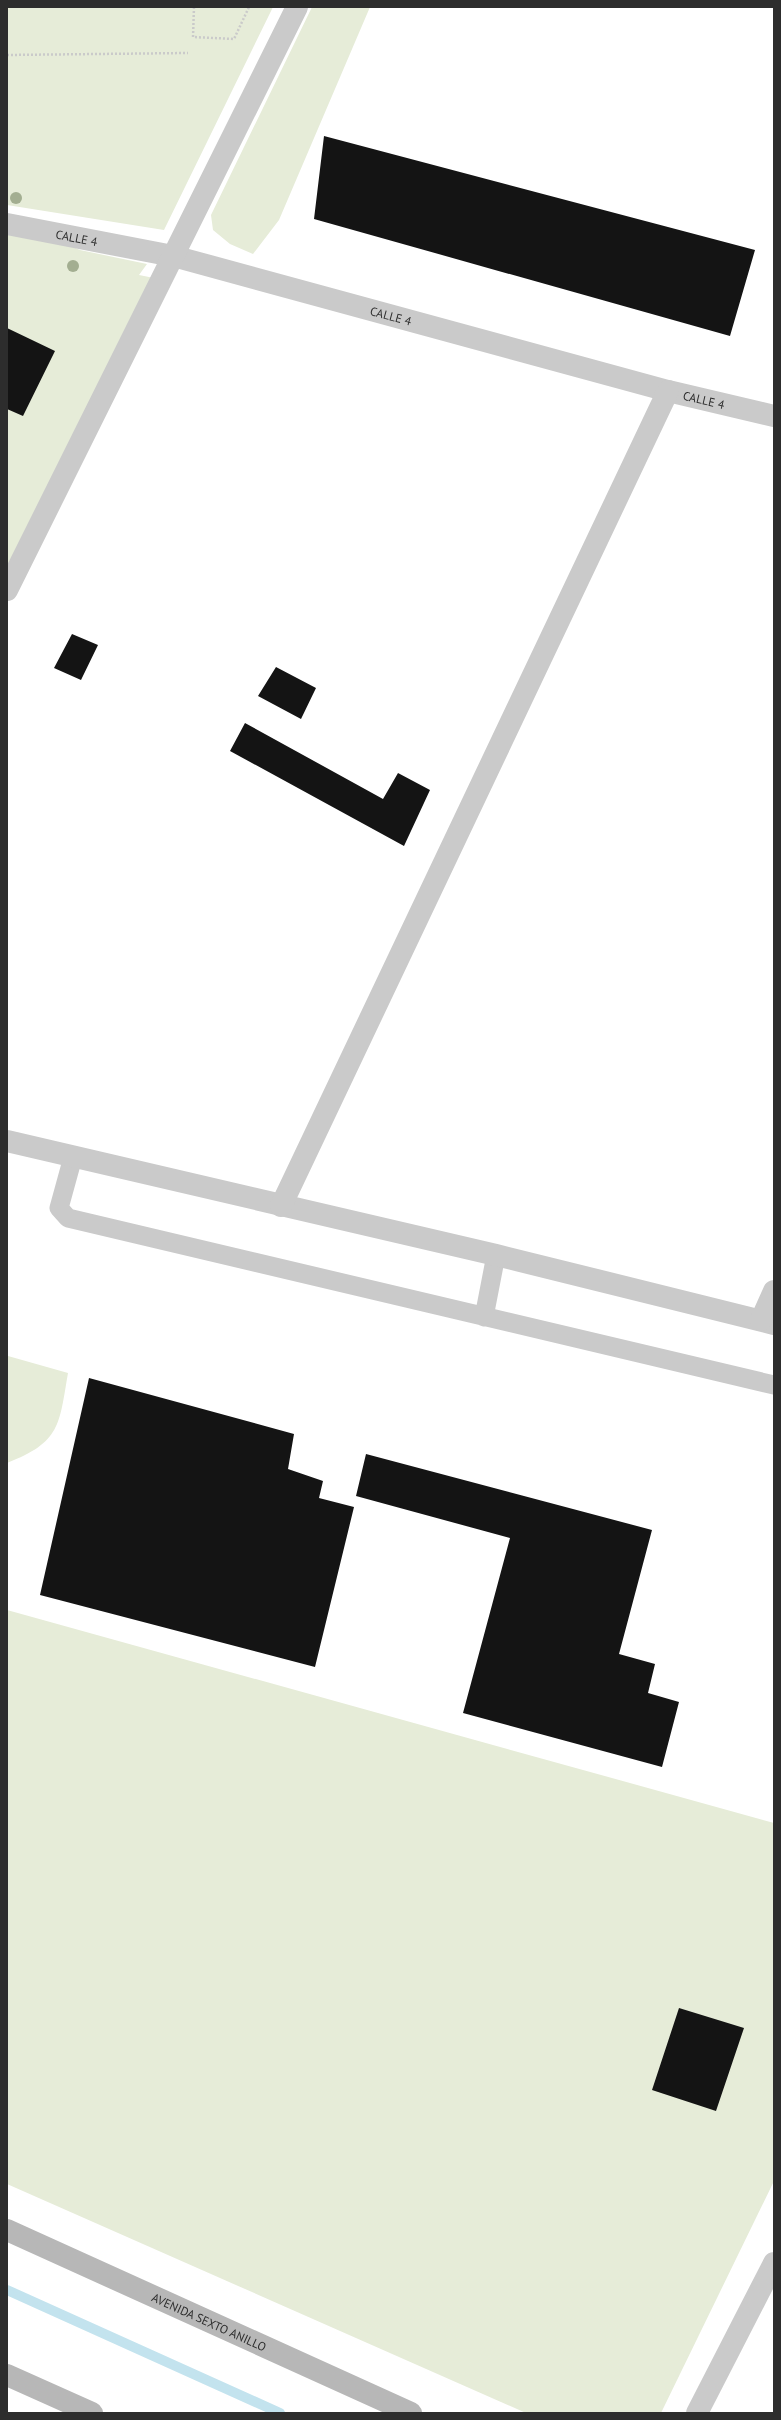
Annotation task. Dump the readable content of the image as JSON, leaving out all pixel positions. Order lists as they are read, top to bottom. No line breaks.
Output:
{"streets":{"main road":["AVENIDA SEXTO ANILLO"],"street":["CALLE 4"]}}
